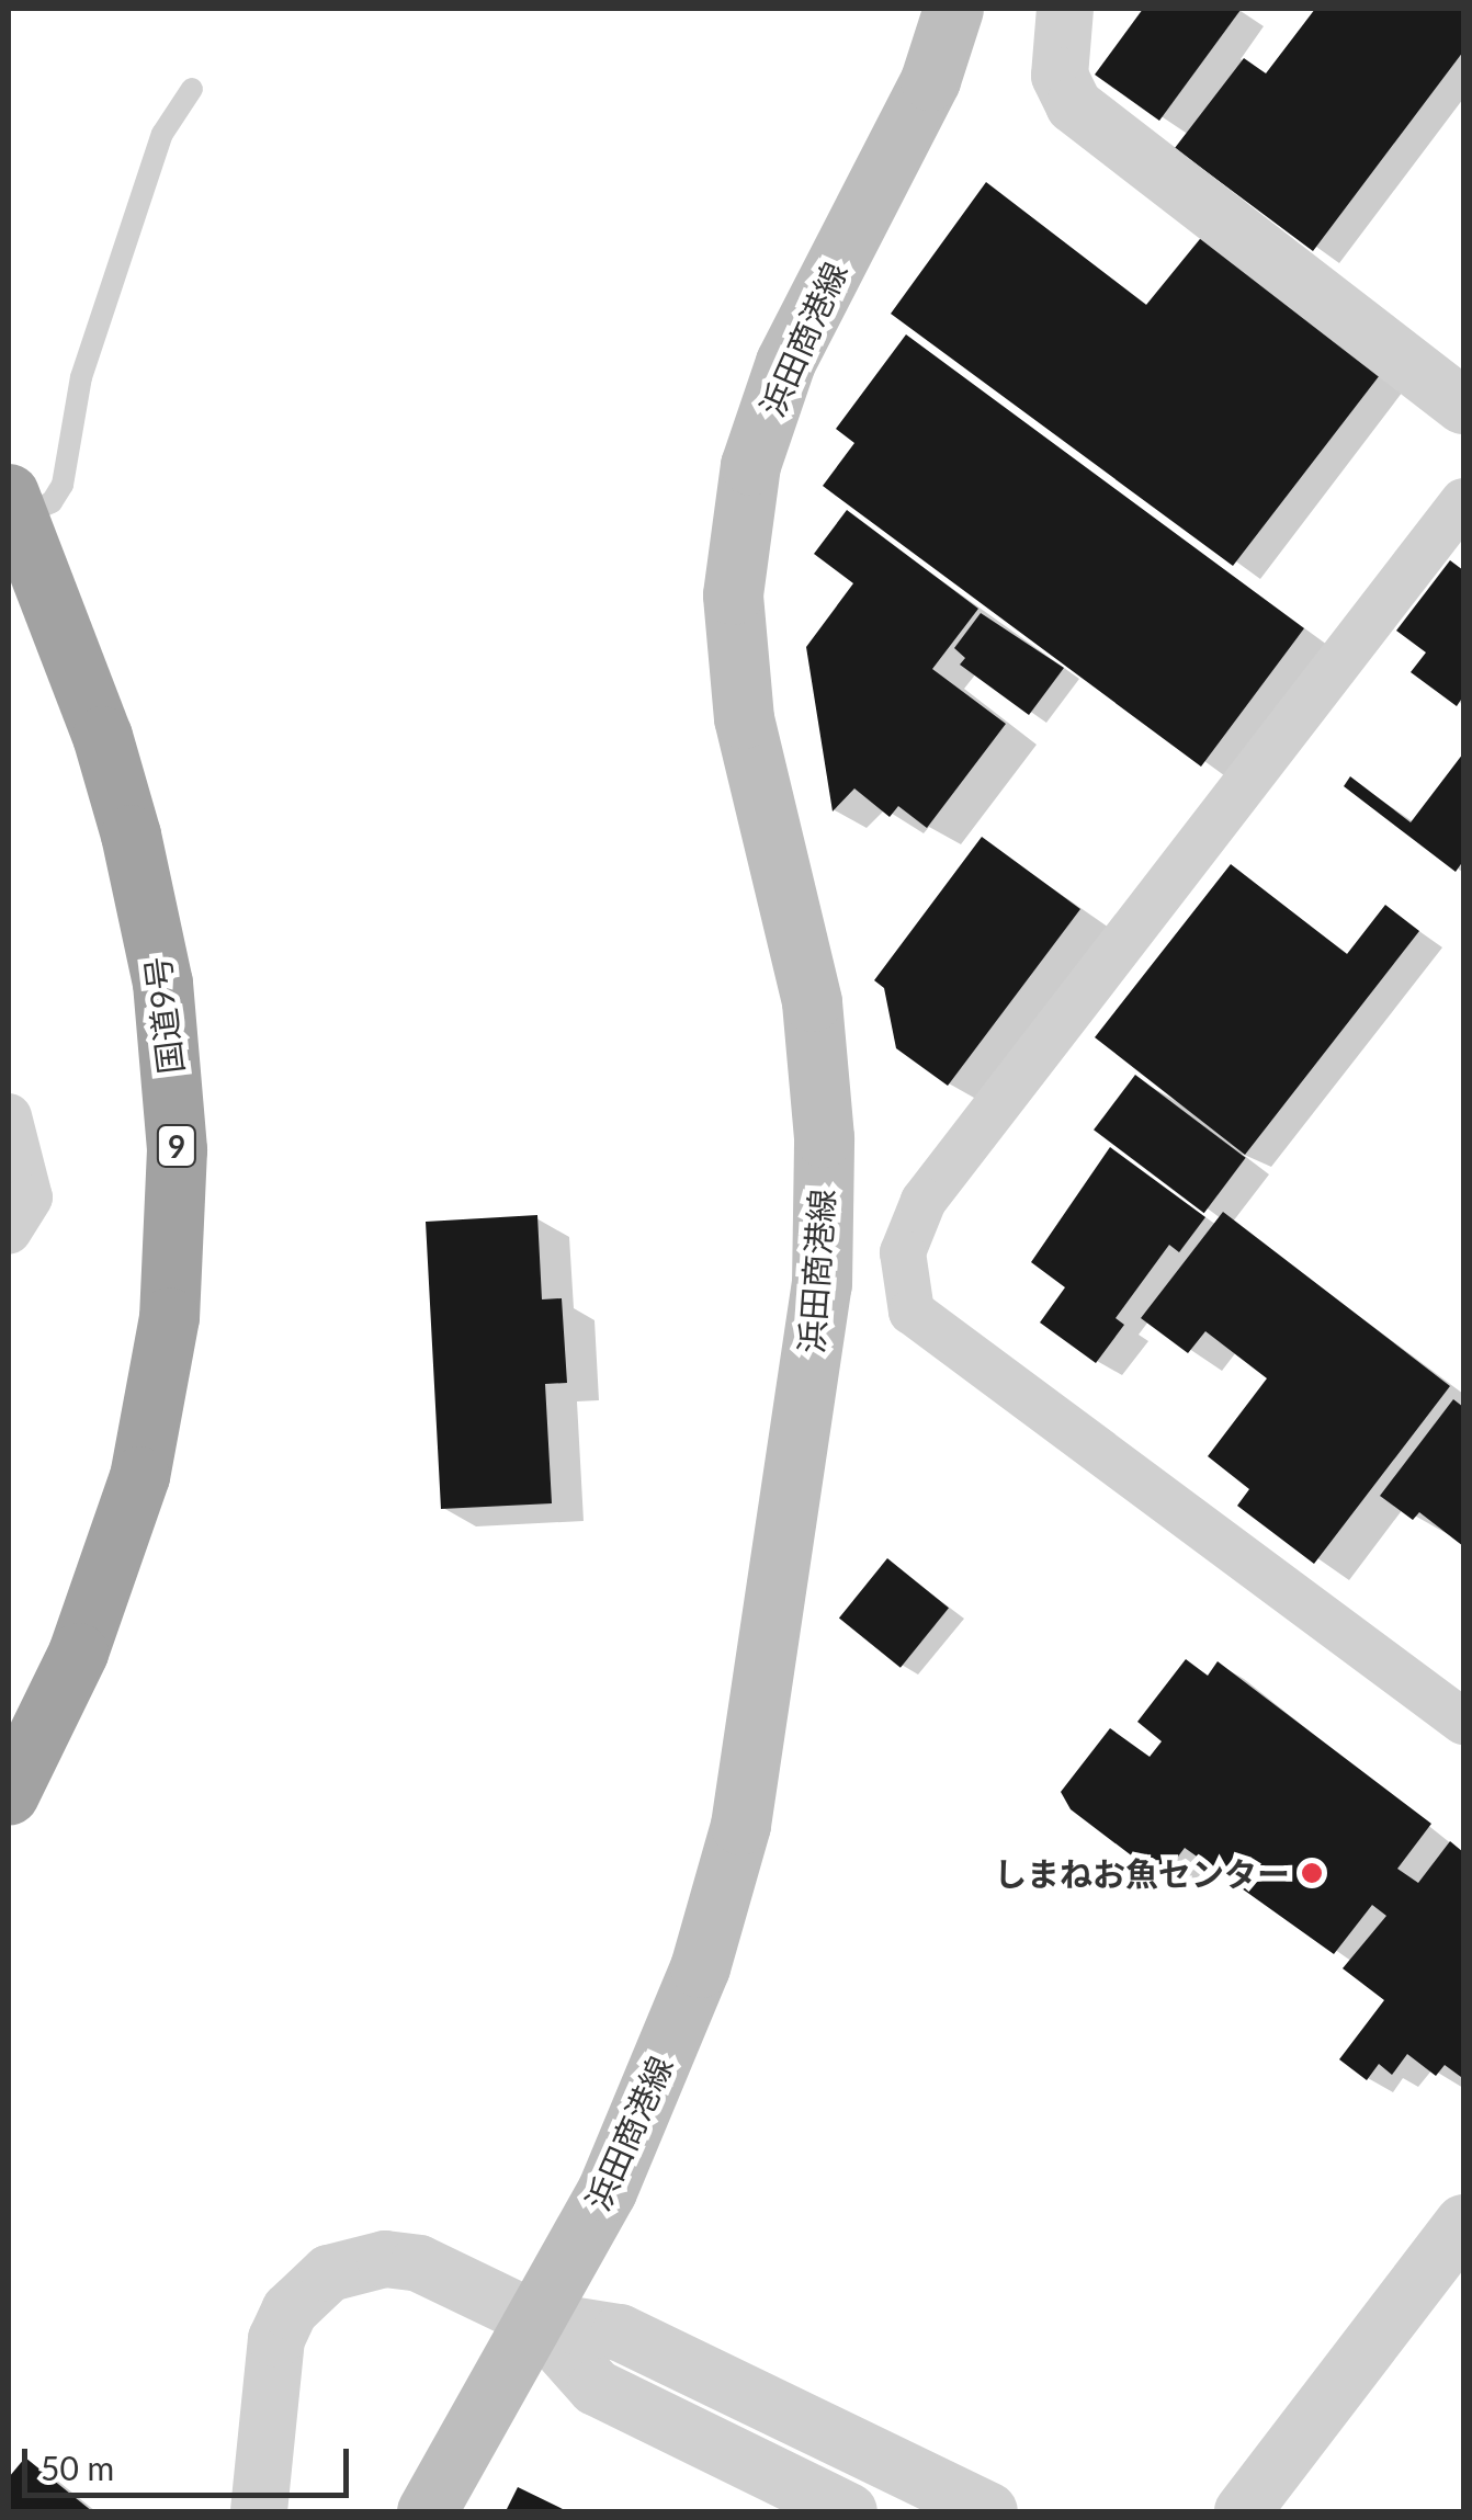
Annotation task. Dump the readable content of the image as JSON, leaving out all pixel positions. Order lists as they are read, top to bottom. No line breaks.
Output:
{"streets":{"highway":["国道9号","9"],"main road":["浜田商港線"]},"places":["しまねお魚センター"],"scale_bar":"50 m"}
